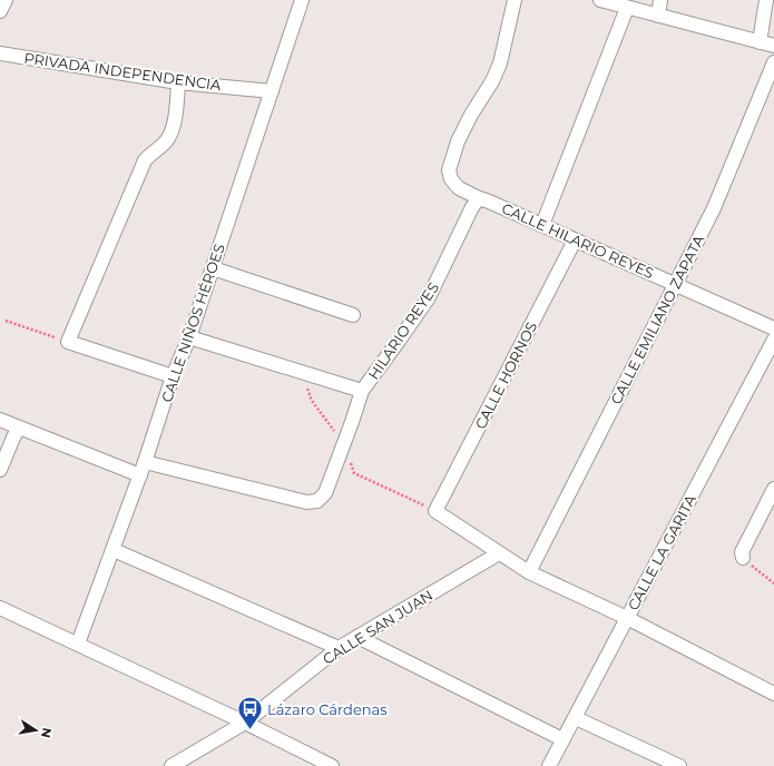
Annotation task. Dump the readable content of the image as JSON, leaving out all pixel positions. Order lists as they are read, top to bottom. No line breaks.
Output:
{"streets":{"street":["PRIVADA INDEPENDENCIA","CALLE HILARIO REYES","CALLE EMILIANO ZAPATA","CALLE NIÑOS HÉROES","HILARIO REYES","CALLE HORNOS","CALLE LA GARITA","CALLE SAN JUAN"]},"crossings":[["PRIVADA INDEPENDENCIA","CALLE NIÑOS HÉROES"],["CALLE HILARIO REYES","CALLE EMILIANO ZAPATA"],["CALLE HILARIO REYES","HILARIO REYES"],["CALLE HILARIO REYES","CALLE HORNOS"]],"places":{"bus stop":["Lázaro Cárdenas"]},"north":"right"}
